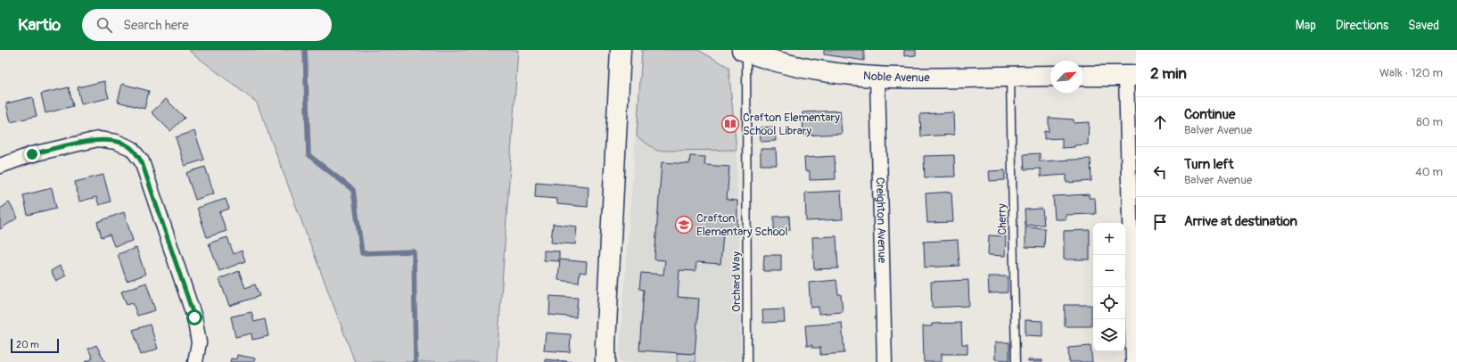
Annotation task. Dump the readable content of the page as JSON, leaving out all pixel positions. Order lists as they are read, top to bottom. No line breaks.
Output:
{"streets":{"main road":["Noble Avenue"],"street":["Creighton Avenue"],"lane":["Cherry","Orchard Way"]},"crossings":[["Noble Avenue","Cherry"],["Noble Avenue","Creighton Avenue"],["Noble Avenue","Orchard Way"]],"places":{"library":["Crafton Elementary School Library"],"school or university":["Crafton Elementary School"]},"scale_bar":"20 m","north":"top right","page":{"header":"Kartio","search":"Search here","nav":["Map","Directions","Saved"],"heading":["2 min","Walk · 120 m"],"list":[["Continue","Balver Avenue","80 m"],["Turn left","Balver Avenue","40 m"],"Arrive at destination"],"map_buttons":["+","−"],"scale":"20 m"}}
